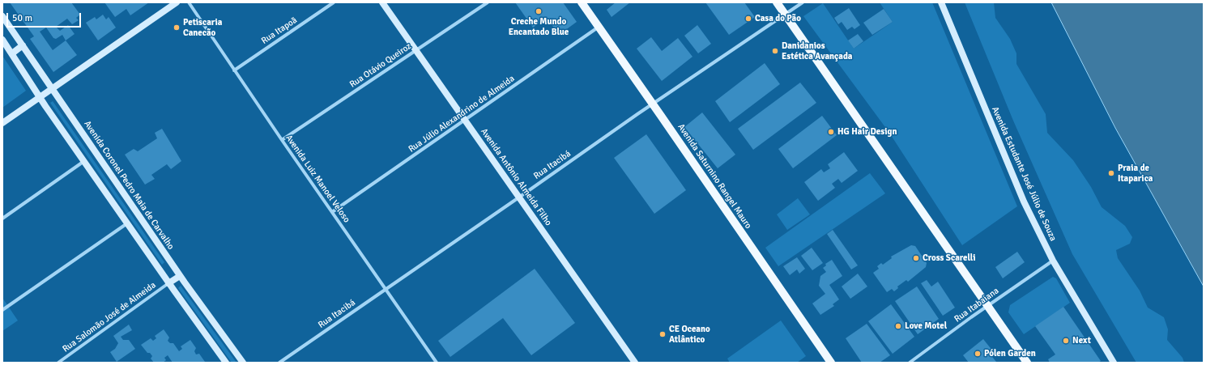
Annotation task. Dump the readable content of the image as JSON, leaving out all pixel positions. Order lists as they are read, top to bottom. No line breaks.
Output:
{"streets":{"main road":["Avenida Saturnino Rangel Mauro"],"street":["Rua Itapoã","Rua Otávio Queiroz","Rua Júlio Alexandrino de Almeida","Rua Itacibá","Avenida Estudante José Júlio de Souza","Avenida Antônio Almeida Filho","Avenida Luiz Manoel Veloso","Avenida Coronel Pedro Maia de Carvalho","Rua Itabaiana","Rua Salomão José de Almeida"]},"crossings":[["Rua Itapoã","Avenida Luiz Manoel Veloso"],["Rua Otávio Queiroz","Avenida Antônio Almeida Filho"],["Rua Otávio Queiroz","Avenida Luiz Manoel Veloso"],["Rua Júlio Alexandrino de Almeida","Avenida Saturnino Rangel Mauro"],["Rua Júlio Alexandrino de Almeida","Avenida Antônio Almeida Filho"],["Rua Júlio Alexandrino de Almeida","Avenida Luiz Manoel Veloso"],["Rua Itacibá","Avenida Saturnino Rangel Mauro"],["Rua Itacibá","Avenida Antônio Almeida Filho"],["Rua Itacibá","Avenida Luiz Manoel Veloso"],["Avenida Estudante José Júlio de Souza","Rua Itabaiana"]],"places":["Creche Mundo Encantado Blue","Casa do Pão","Petiscaria Canecão","Danidanios Estética Avançada","HG Hair Design","Praia de Itaparica","Cross Scarelli","Love Motel","CE Oceano Atlântico","Next","Pólen Garden"],"scale_bar":"50 m"}
